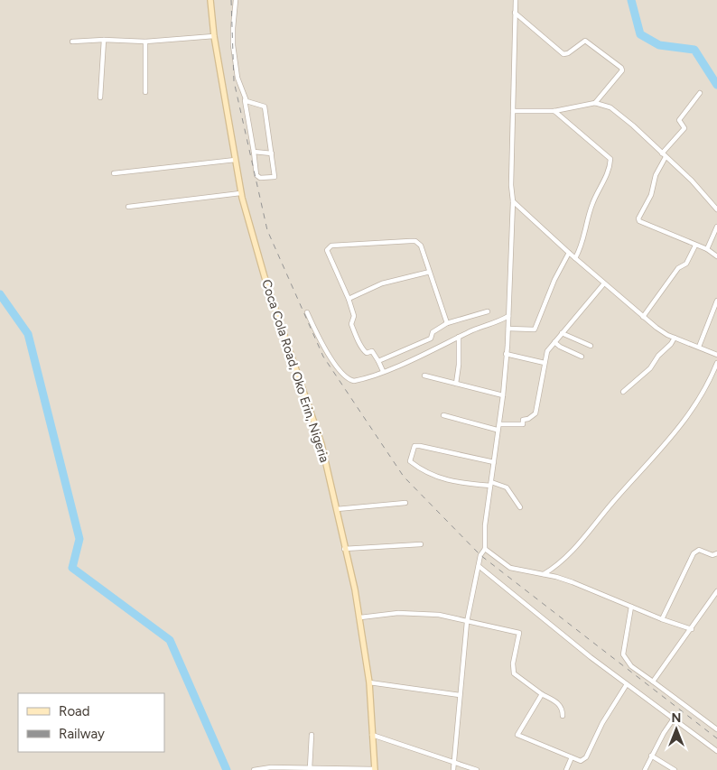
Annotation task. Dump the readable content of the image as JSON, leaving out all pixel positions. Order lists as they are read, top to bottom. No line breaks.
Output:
{"streets":{"street":["Coca Cola Road, Oko Erin, Nigeria"]},"legend":["Road","Railway"],"north":"top"}
